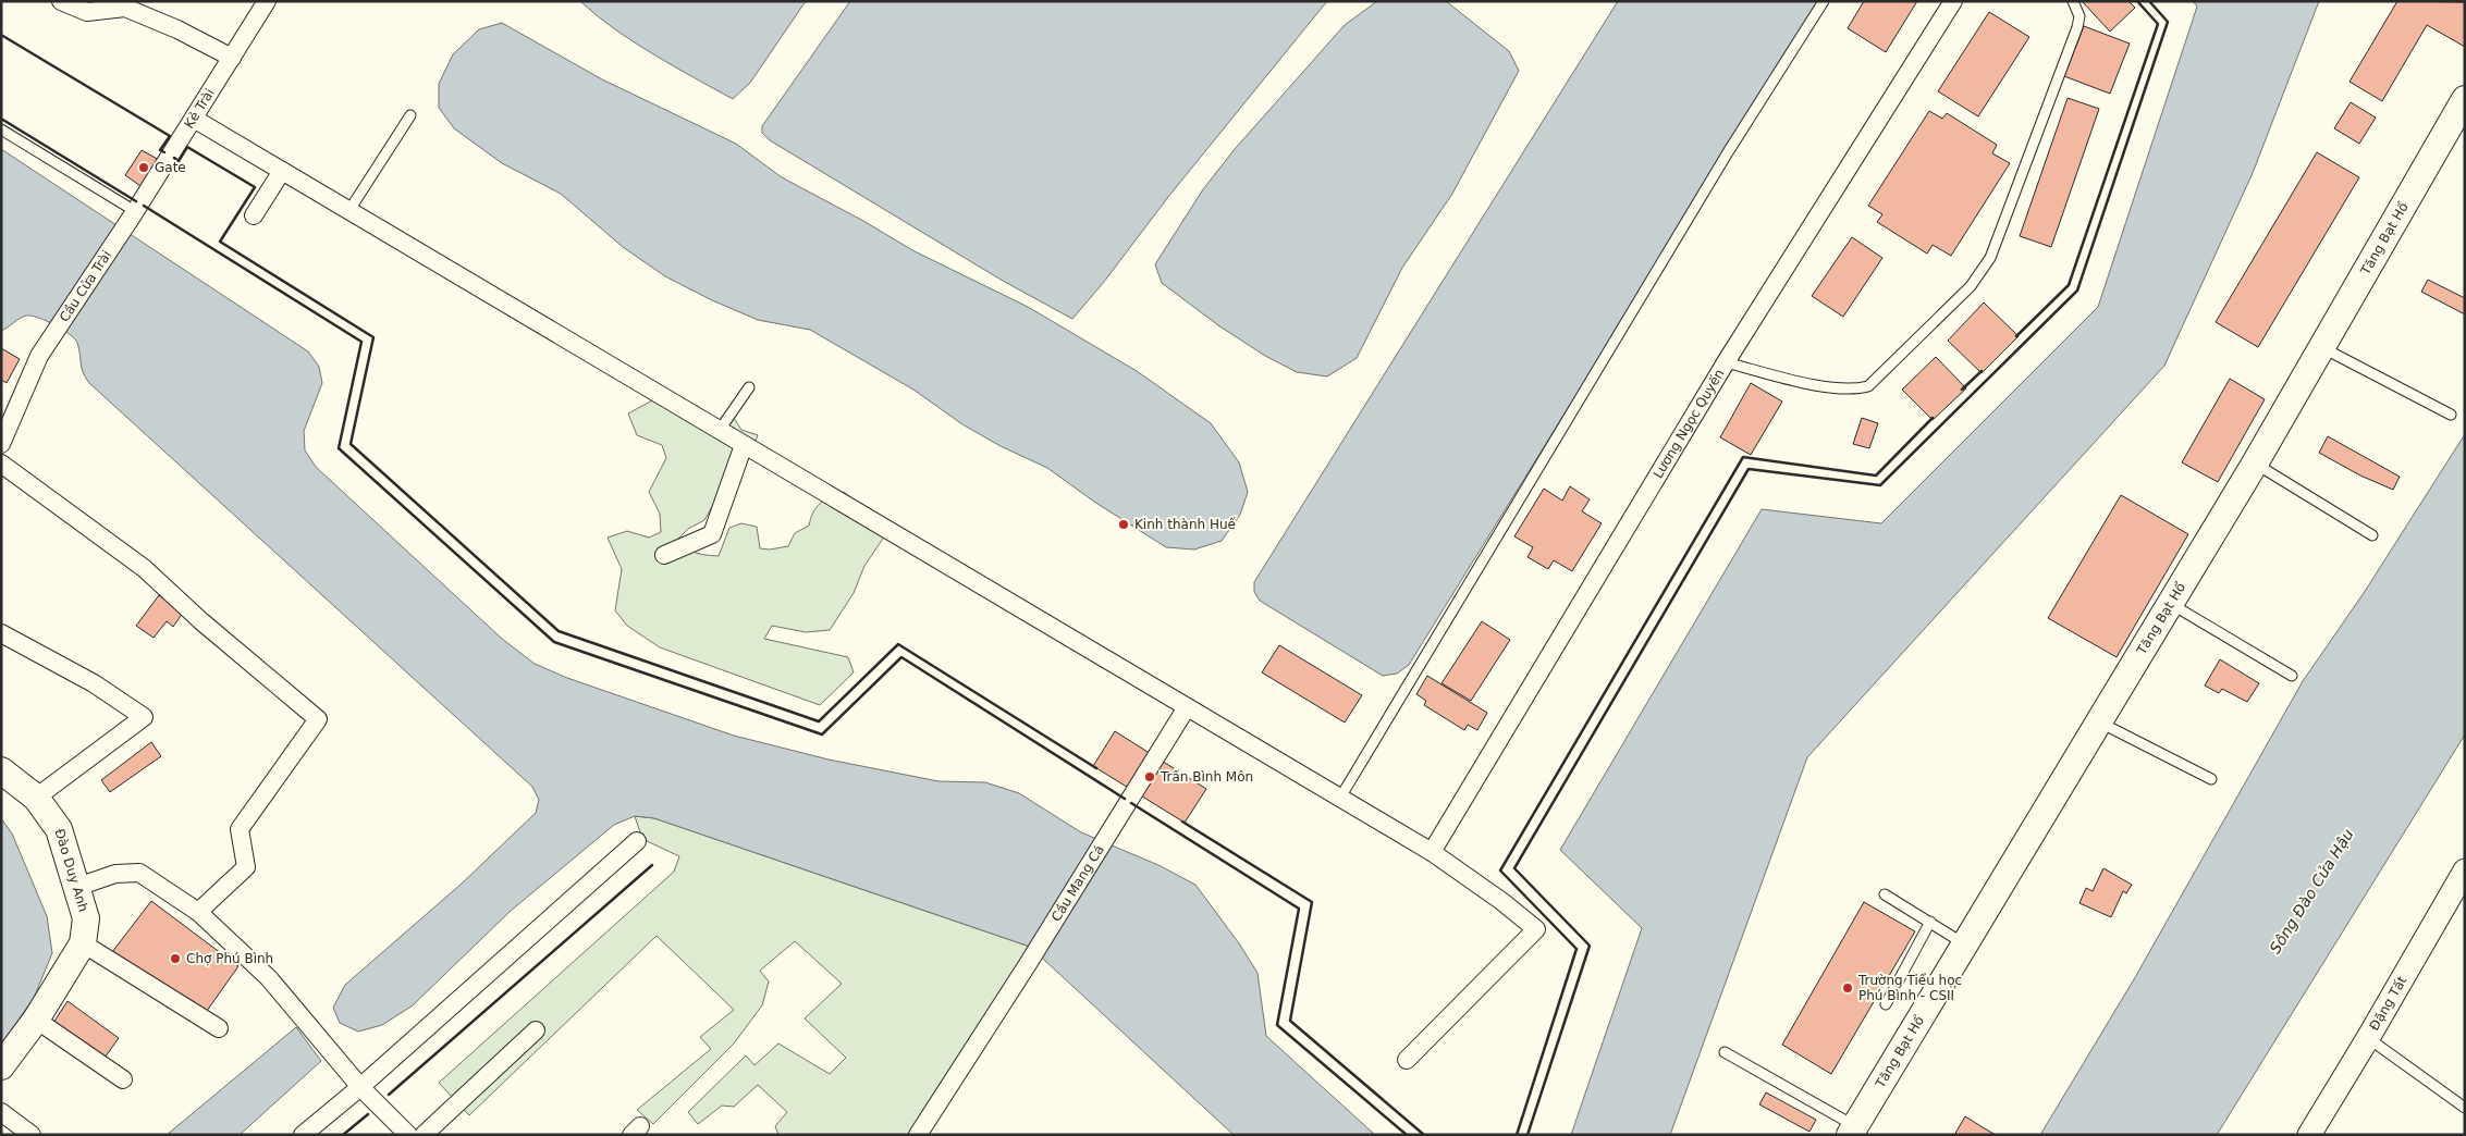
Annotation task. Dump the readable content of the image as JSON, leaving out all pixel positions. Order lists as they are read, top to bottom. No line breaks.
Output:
{"streets":{"main road":["Tăng Bạt Hổ","Đào Duy Anh"],"street":["Kẻ Trài","Cầu Cửa Trài","Lương Ngọc Quyến","Cầu Mang Cá","Đặng Tất"]},"crossings":[["Kẻ Trài","Cầu Cửa Trài"]],"water":["Sông Đào Cửa Hậu"],"places":["Gate","Kinh thành Huế","Trấn Bình Môn","Chợ Phú Bình","Trường Tiểu học Phú Bình - CSII"]}
